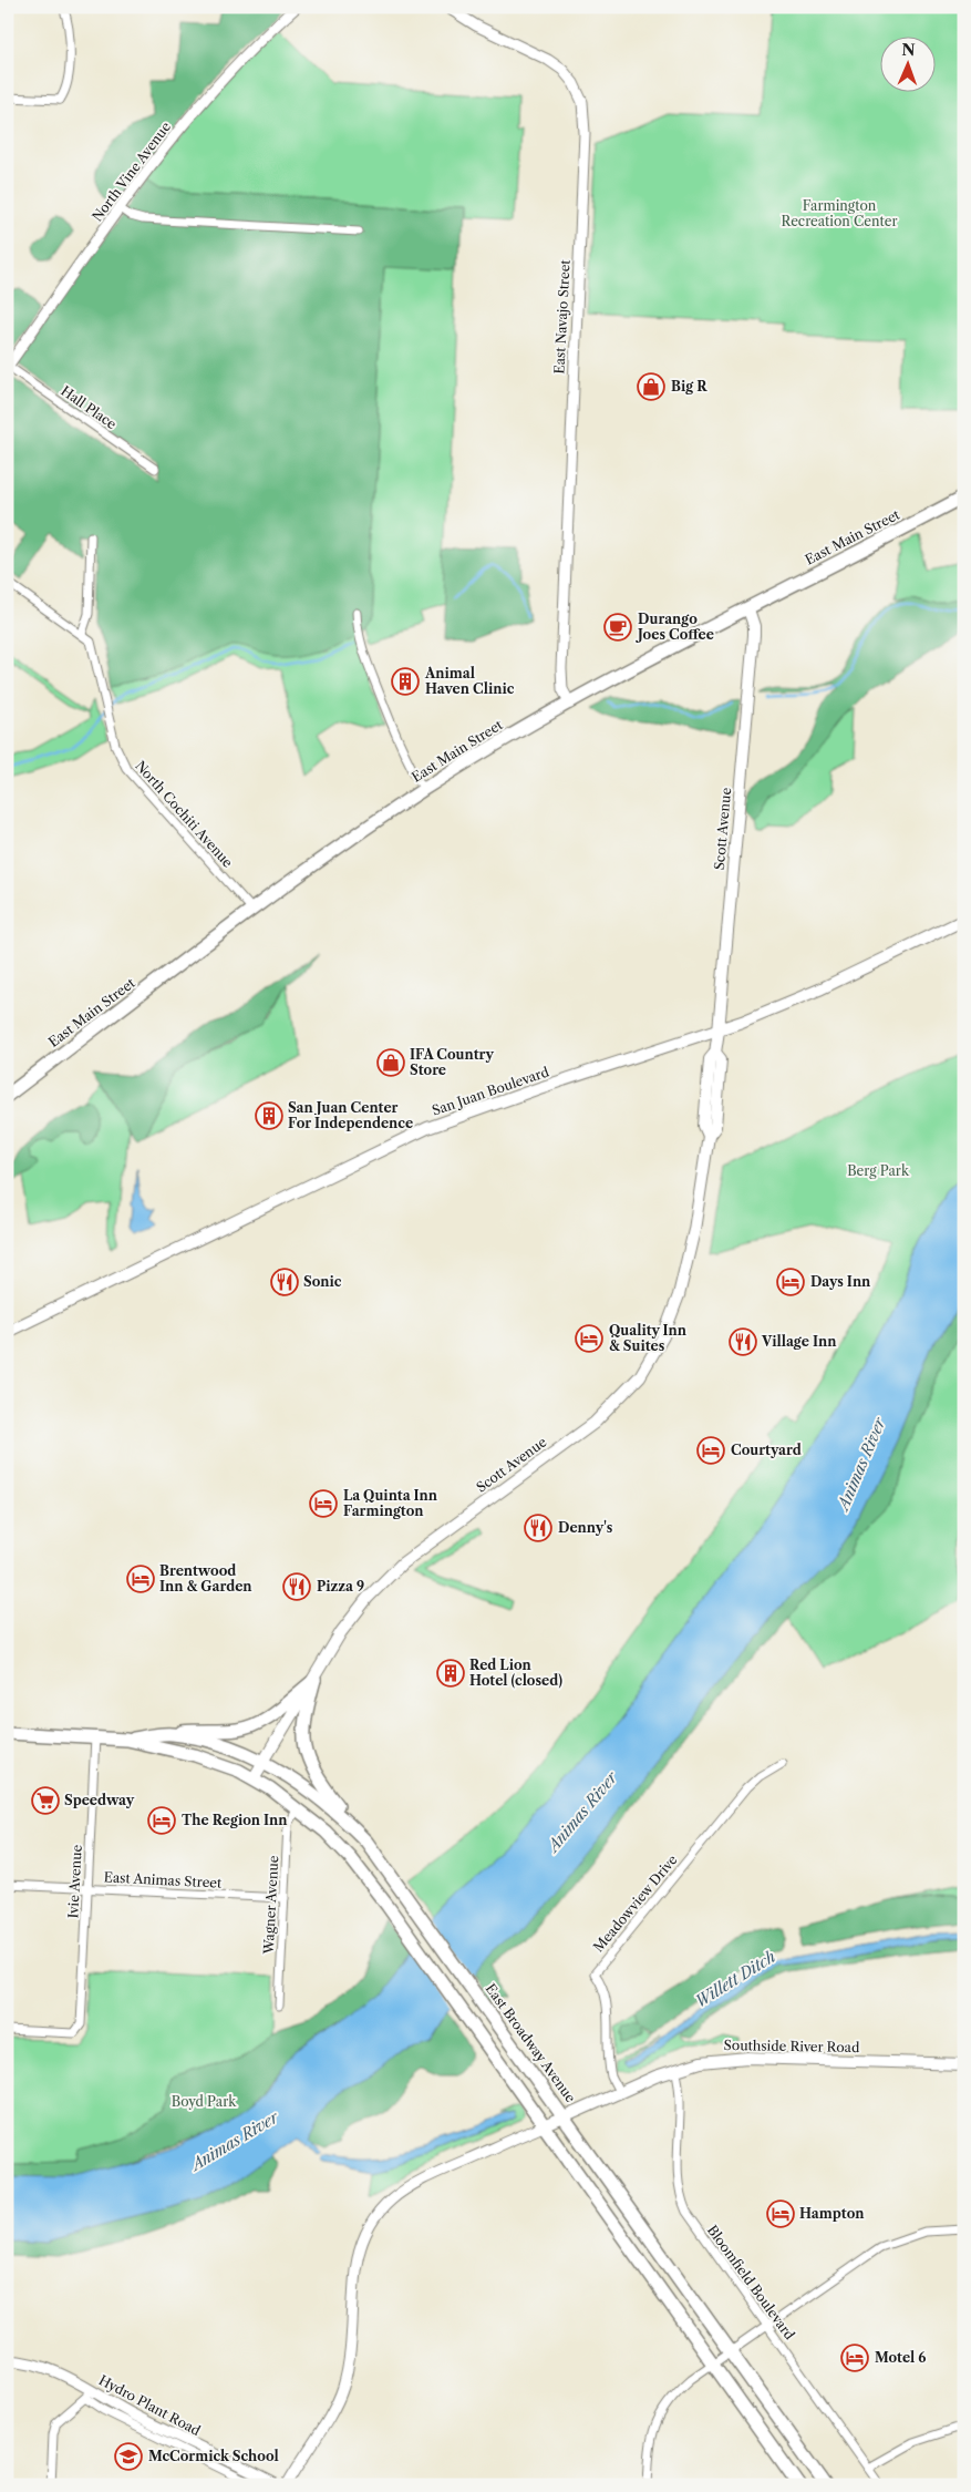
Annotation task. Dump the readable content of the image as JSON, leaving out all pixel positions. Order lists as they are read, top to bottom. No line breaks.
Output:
{"streets":{"main road":["East Main Street","Scott Avenue","San Juan Boulevard","East Broadway Avenue","Southside River Road"],"street":["North Vine Avenue","East Navajo Street","Hall Place","North Cochiti Avenue","East Animas Street","Ivie Avenue","Meadowview Drive","Wagner Avenue","Bloomfield Boulevard","Hydro Plant Road"]},"crossings":[["North Vine Avenue","Hall Place"],["East Navajo Street","East Main Street"],["East Main Street","North Cochiti Avenue"],["East Main Street","Scott Avenue"],["Scott Avenue","San Juan Boulevard"],["Scott Avenue","East Broadway Avenue"],["East Animas Street","Ivie Avenue"],["East Animas Street","Wagner Avenue"],["Ivie Avenue","East Broadway Avenue"],["Meadowview Drive","Southside River Road"],["Wagner Avenue","East Broadway Avenue"],["East Broadway Avenue","Southside River Road"],["Southside River Road","Bloomfield Boulevard"]],"water":["Animas River","Willett Ditch"],"parks":["Farmington Recreation Center","Berg Park","Boyd Park"],"places":{"shop":["Big R","IFA Country Store"],"cafe":["Durango Joes Coffee"],"building":["Animal Haven Clinic","San Juan Center For Independence","Red Lion Hotel (closed)"],"restaurant":["Sonic","Village Inn","Denny's","Pizza 9"],"hotel":["Days Inn","Quality Inn & Suites","Courtyard","La Quinta Inn Farmington","Brentwood Inn & Garden","The Region Inn","Hampton","Motel 6"],"supermarket":["Speedway"],"school or university":["McCormick School"]},"north":"top"}
